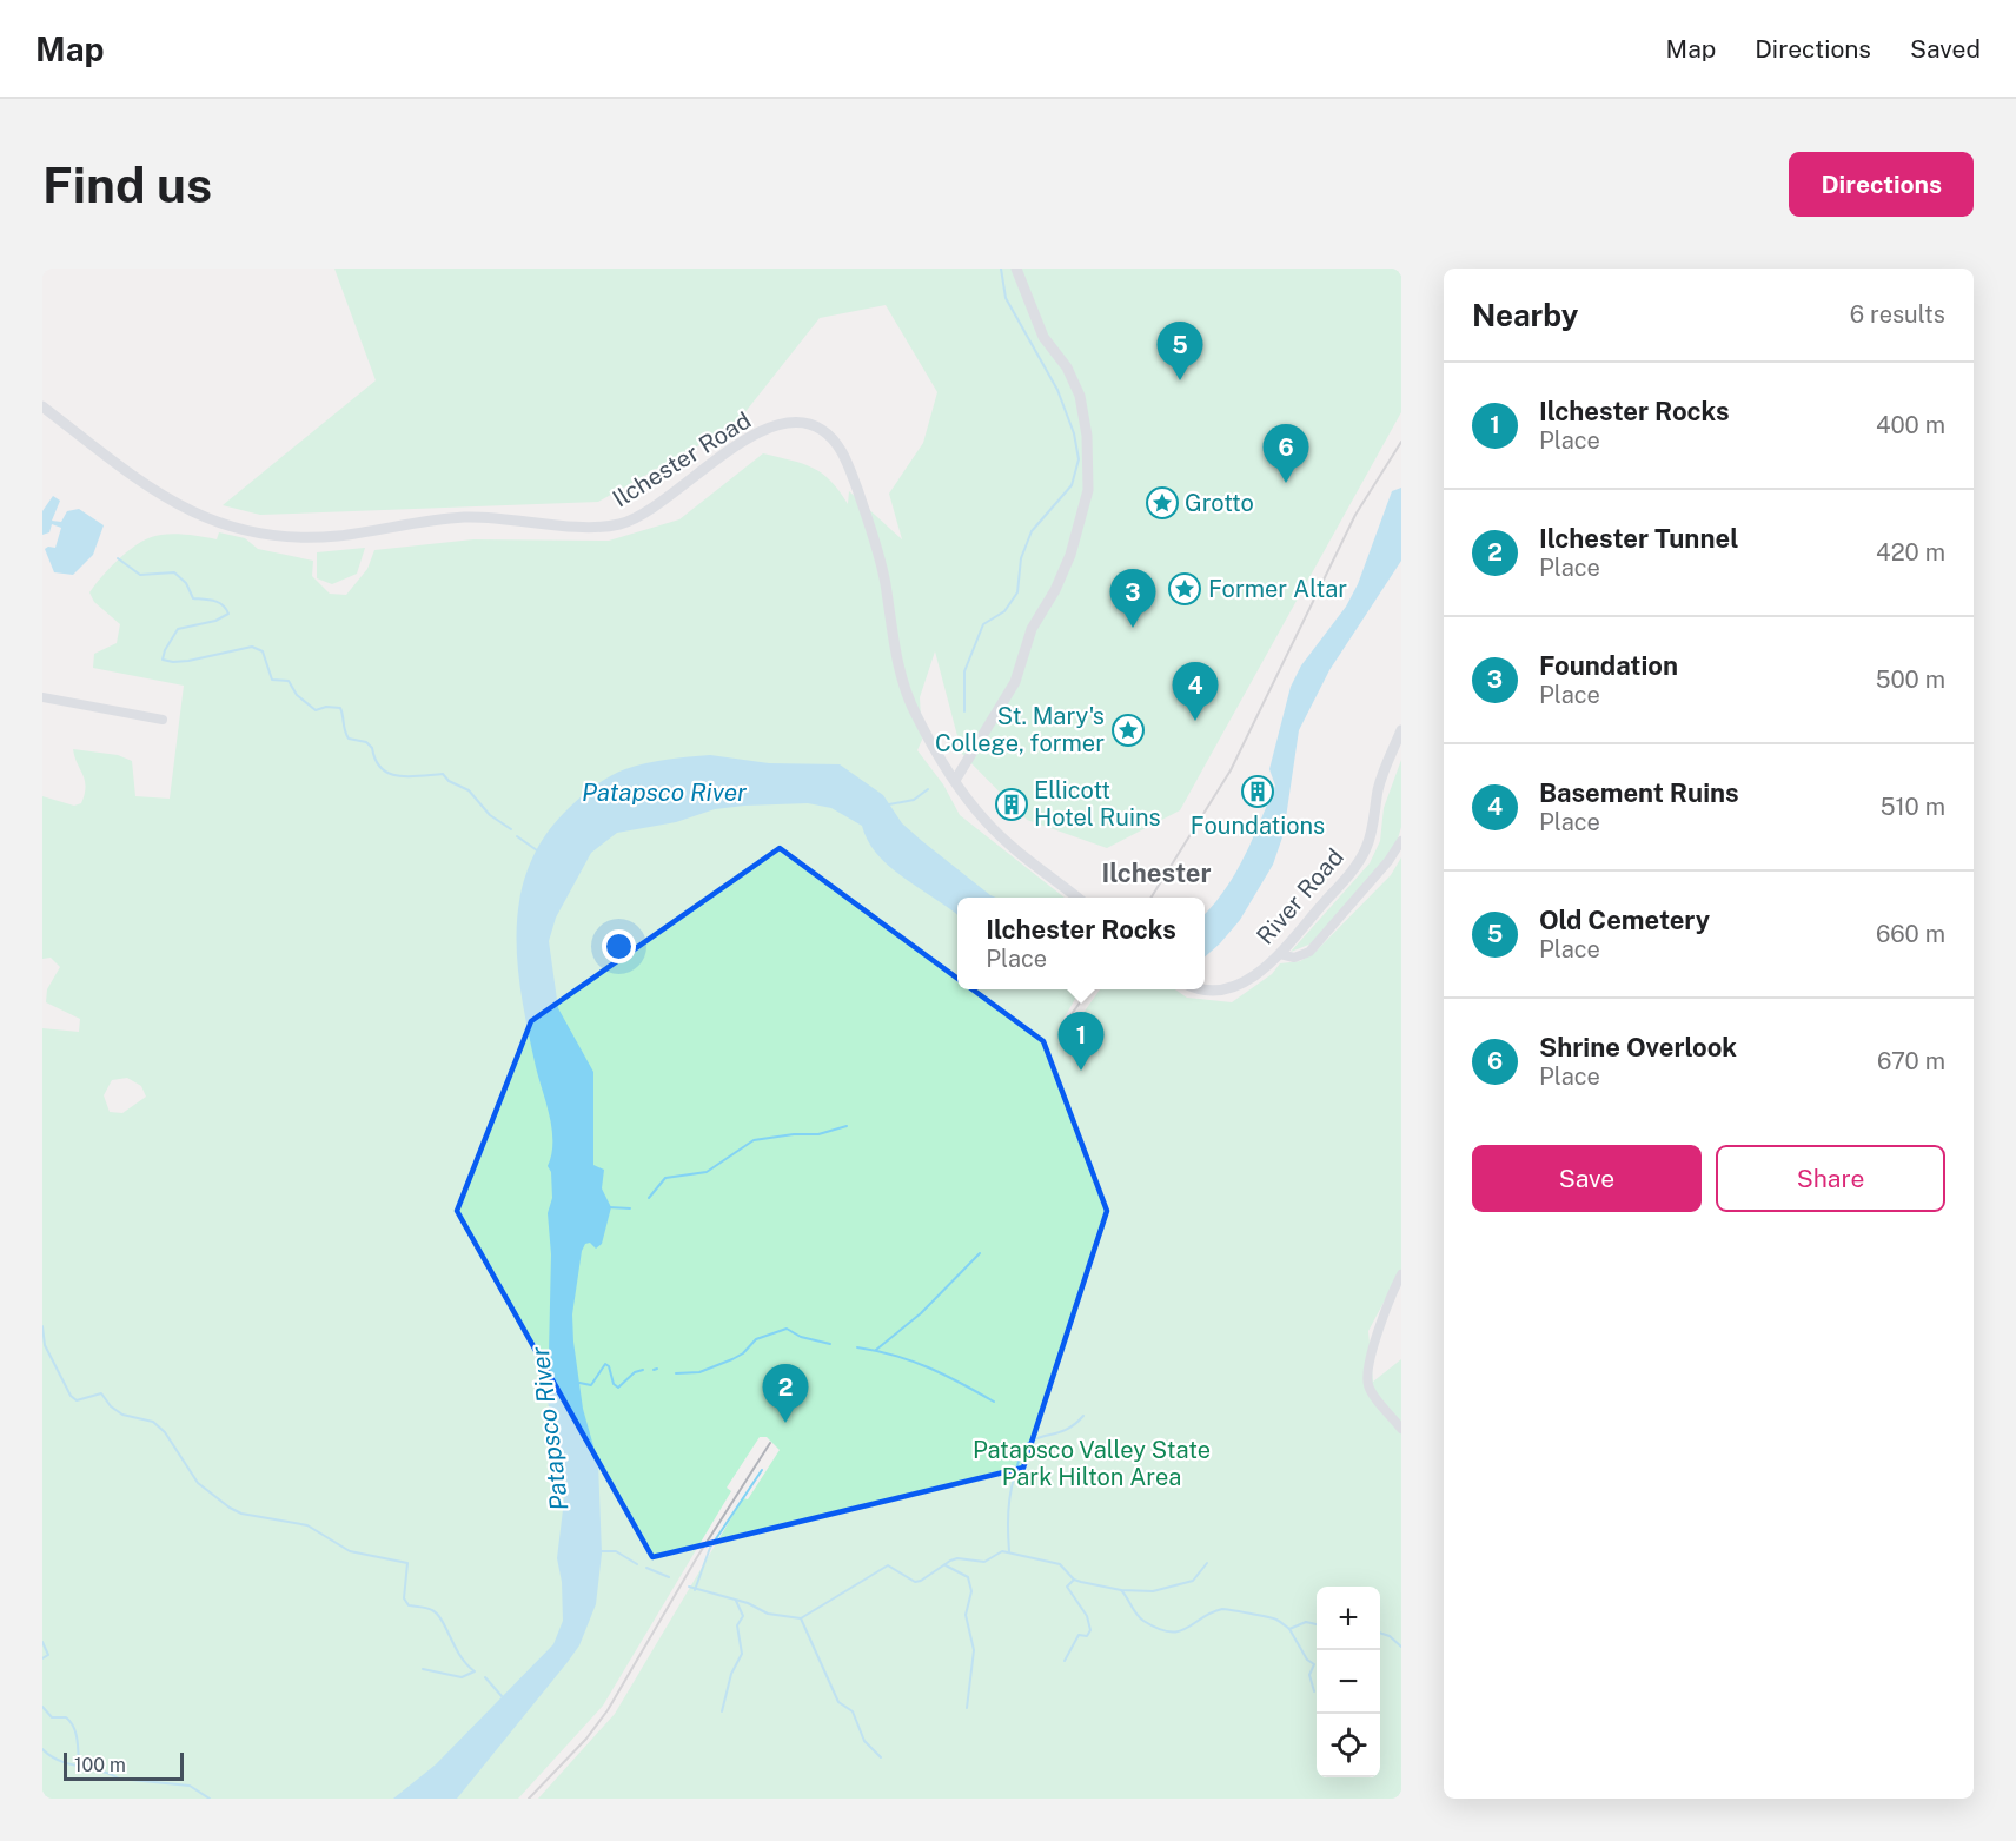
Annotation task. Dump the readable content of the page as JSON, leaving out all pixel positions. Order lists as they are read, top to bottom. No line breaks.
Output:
{"streets":{"street":["Ilchester Road","River Road"]},"districts":["Ilchester"],"water":["Patapsco River"],"parks":["Patapsco Valley State Park Hilton Area"],"places":{"place":["Grotto","Former Altar","St. Mary's College, former"],"building":["Foundations","Ellicott Hotel Ruins"]},"scale_bar":"100 m","page":{"header":"Map","nav":["Map","Directions","Saved"],"buttons":["Directions",["Save","Share"]],"title":"Find us","heading":["Nearby","6 results"],"pins":["5","6","3","4","1","2"],"list":[{"mark":"1","name":"Ilchester Rocks","note":"Place","value":"400 m"},{"mark":"2","name":"Ilchester Tunnel","note":"Place","value":"420 m"},{"mark":"3","name":"Foundation","note":"Place","value":"500 m"},{"mark":"4","name":"Basement Ruins","note":"Place","value":"510 m"},{"mark":"5","name":"Old Cemetery","note":"Place","value":"660 m"},{"mark":"6","name":"Shrine Overlook","note":"Place","value":"670 m"}],"popup":["Ilchester Rocks","Place"],"map_buttons":["+","−"],"scale":"100 m"}}
